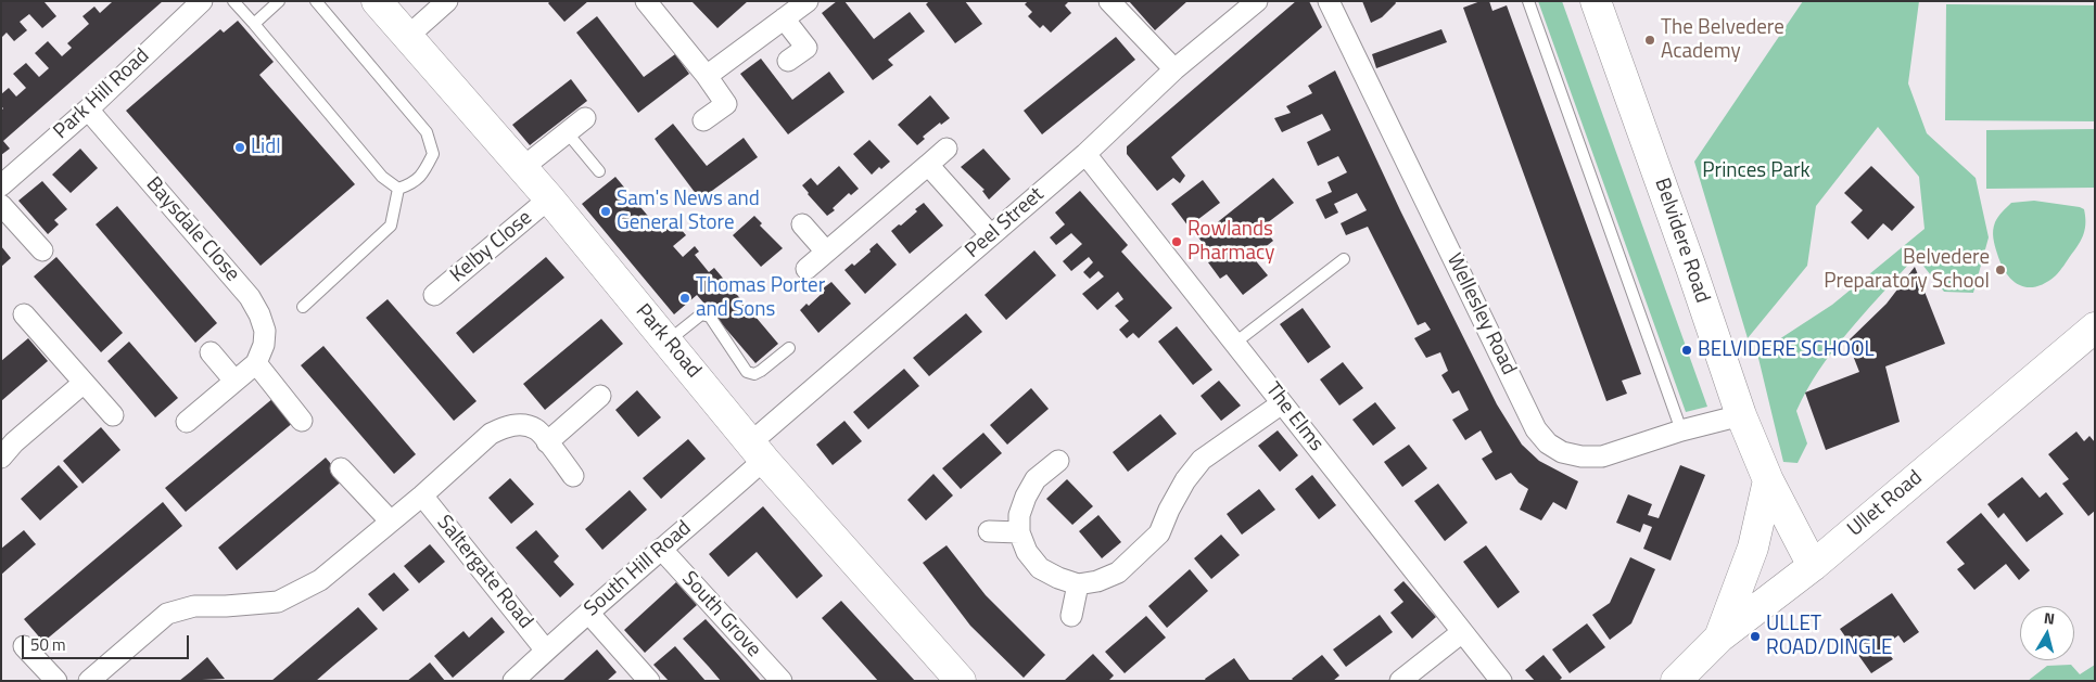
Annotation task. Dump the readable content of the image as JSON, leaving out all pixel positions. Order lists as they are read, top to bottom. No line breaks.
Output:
{"streets":{"main road":["Belvidere Road","Park Road","Ullet Road"],"street":["Park Hill Road","Peel Street","Baysdale Close","Kelby Close","Wellesley Road","The Elms","South Hill Road","Saltergate Road","South Grove"]},"crossings":[["Park Hill Road","Baysdale Close"],["Peel Street","Park Road"],["Peel Street","The Elms"],["Peel Street","South Hill Road"],["Belvidere Road","Wellesley Road"],["Belvidere Road","Ullet Road"],["Kelby Close","Park Road"],["Park Road","South Hill Road"],["South Hill Road","Saltergate Road"],["South Hill Road","South Grove"]],"parks":["Princes Park"],"places":["The Belvedere Academy","Lidl","Sam's News and General Store","Rowlands Pharmacy","Belvedere Preparatory School","Thomas Porter and Sons","BELVIDERE SCHOOL","ULLET ROAD/DINGLE"],"scale_bar":"50 m","north":"top"}
